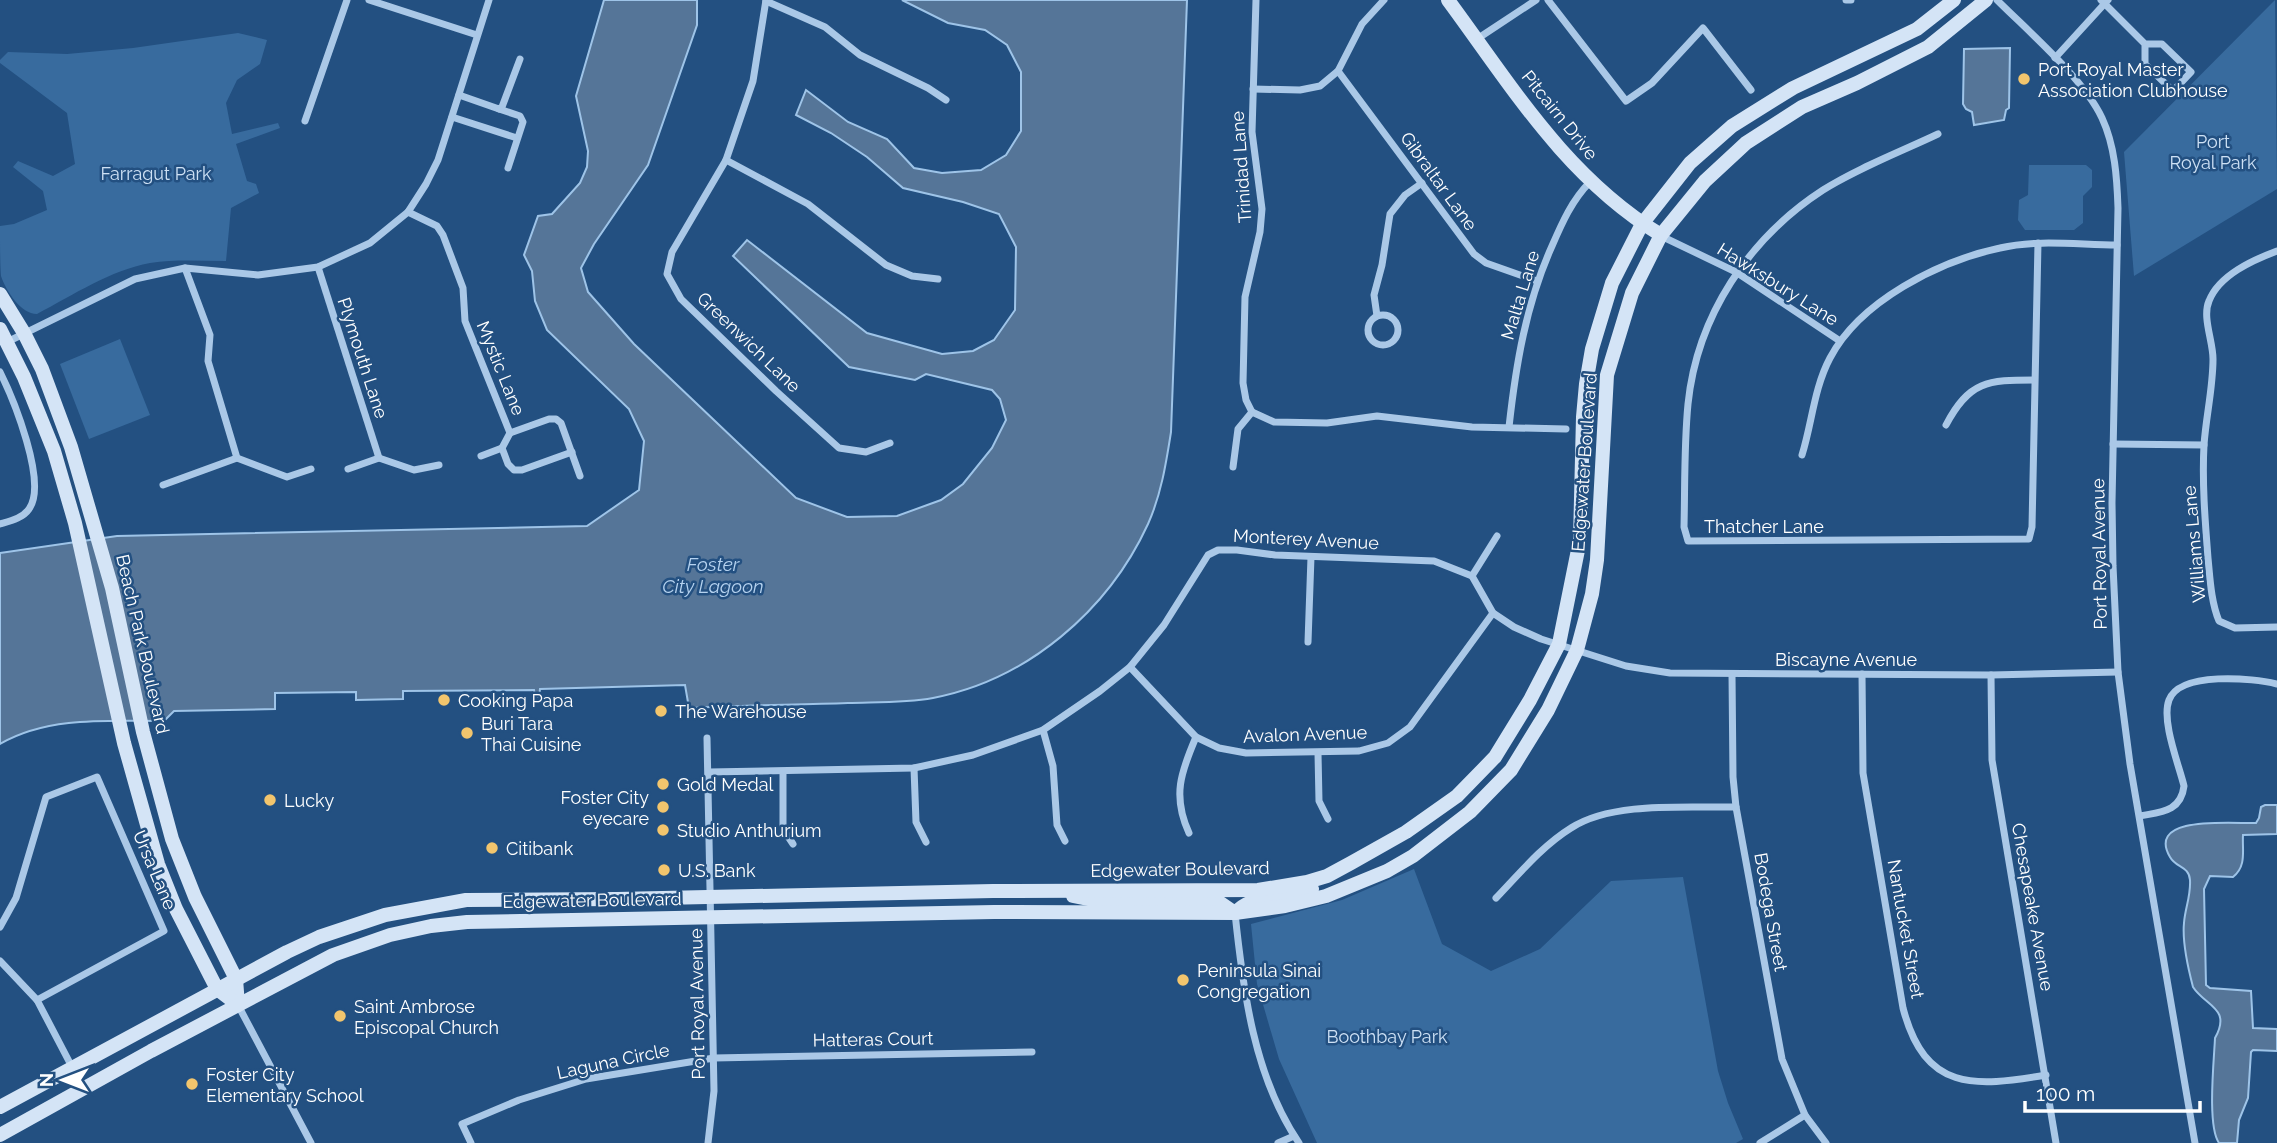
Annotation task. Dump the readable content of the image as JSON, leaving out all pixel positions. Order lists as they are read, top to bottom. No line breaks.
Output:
{"streets":{"street":["Pitcairn Drive","Trinidad Lane","Gibraltar Lane","Hawksbury Lane","Malta Lane","Greenwich Lane","Plymouth Lane","Mystic Lane","Edgewater Boulevard","Thatcher Lane","Monterey Avenue","Williams Lane","Port Royal Avenue","Beach Park Boulevard","Biscayne Avenue","Avalon Avenue","Ursa Lane","Chesapeake Avenue","Bodega Street","Nantucket Street","Hatteras Court","Laguna Circle"]},"crossings":[["Pitcairn Drive","Hawksbury Lane"],["Pitcairn Drive","Malta Lane"],["Pitcairn Drive","Edgewater Boulevard"],["Gibraltar Lane","Malta Lane"],["Hawksbury Lane","Edgewater Boulevard"],["Hawksbury Lane","Thatcher Lane"],["Edgewater Boulevard","Port Royal Avenue"],["Edgewater Boulevard","Beach Park Boulevard"],["Edgewater Boulevard","Biscayne Avenue"],["Monterey Avenue","Port Royal Avenue"],["Monterey Avenue","Avalon Avenue"],["Port Royal Avenue","Biscayne Avenue"],["Port Royal Avenue","Hatteras Court"],["Port Royal Avenue","Laguna Circle"],["Biscayne Avenue","Chesapeake Avenue"],["Biscayne Avenue","Bodega Street"],["Biscayne Avenue","Nantucket Street"],["Chesapeake Avenue","Nantucket Street"],["Hatteras Court","Laguna Circle"]],"water":["Foster City Lagoon"],"parks":["Port Royal Park","Farragut Park","Boothbay Park"],"places":["Port Royal Master Association Clubhouse","Cooking Papa","The Warehouse","Buri Tara Thai Cuisine","Gold Medal","Lucky","Foster City eyecare","Studio Anthurium","Citibank","U.S. Bank","Peninsula Sinai Congregation","Saint Ambrose Episcopal Church","Foster City Elementary School"],"scale_bar":"100 m","north":"left"}
